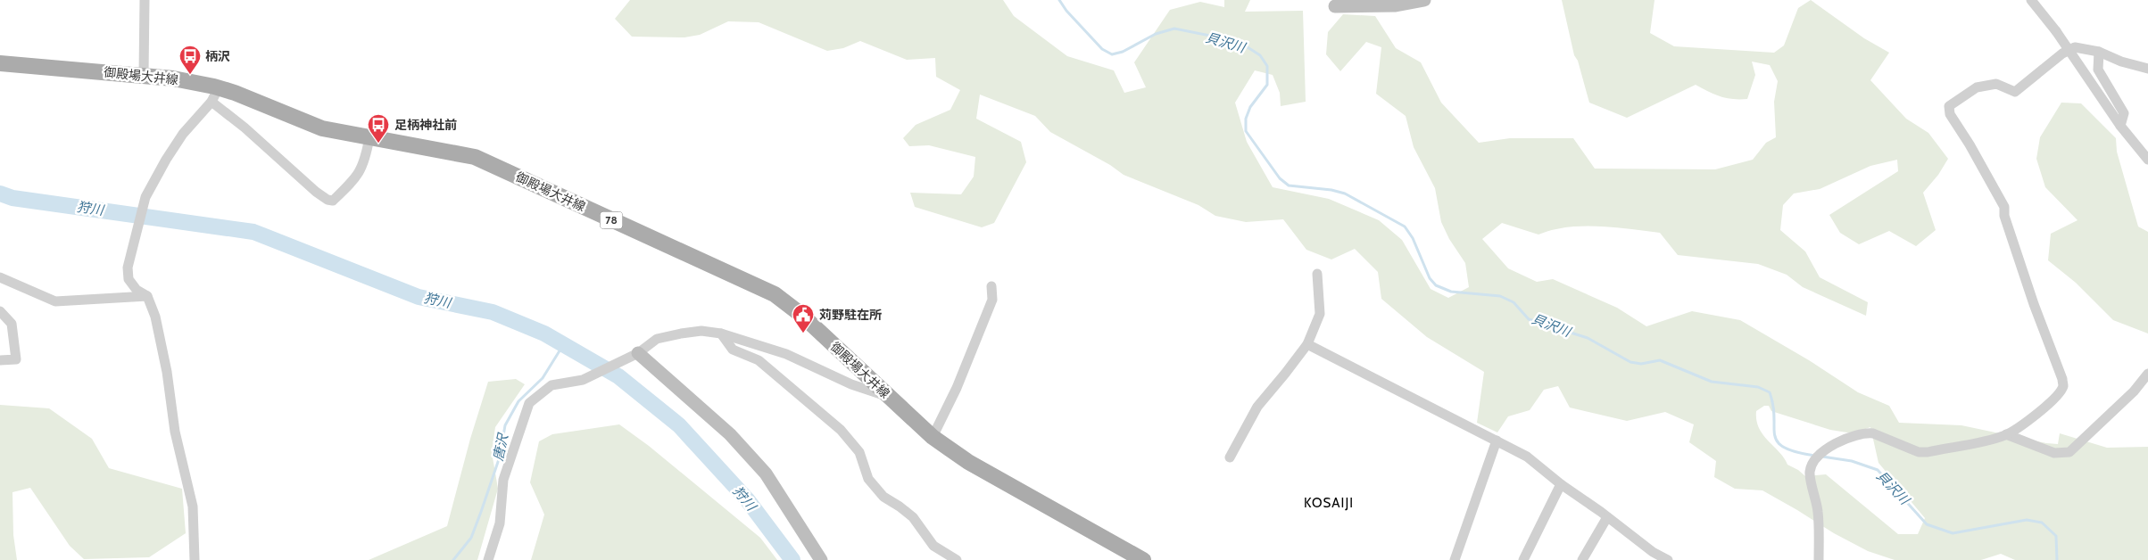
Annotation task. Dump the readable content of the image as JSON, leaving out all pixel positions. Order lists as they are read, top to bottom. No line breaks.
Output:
{"streets":{"main road":["御殿場大井線","78"]},"districts":["KOSAIJI"],"water":["貝沢川","狩川","唐沢"],"places":{"bus stop":["柄沢","足柄神社前"],"public building":["苅野駐在所"]}}
